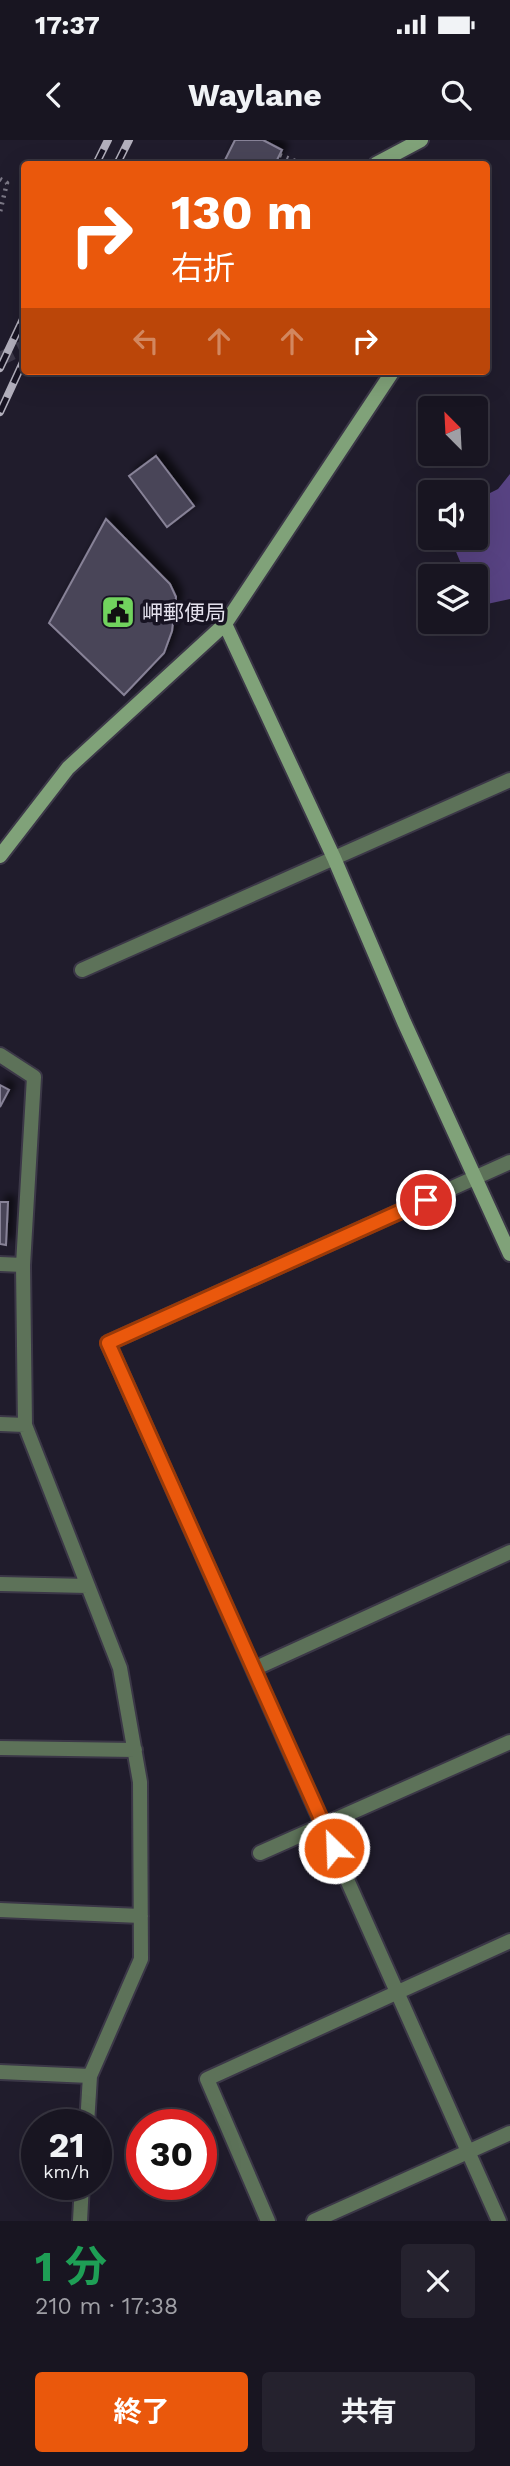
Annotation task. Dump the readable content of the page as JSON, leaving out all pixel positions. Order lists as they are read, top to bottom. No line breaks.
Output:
{"places":{"public building":["岬郵便局"]},"north":"top left","page":{"status":"17:37","header":"Waylane","turn":["130 m","右折"],"speed":"21 km/h","limit":"30","heading":["1 分","210 m · 17:38"],"buttons":["終了","共有"]}}
